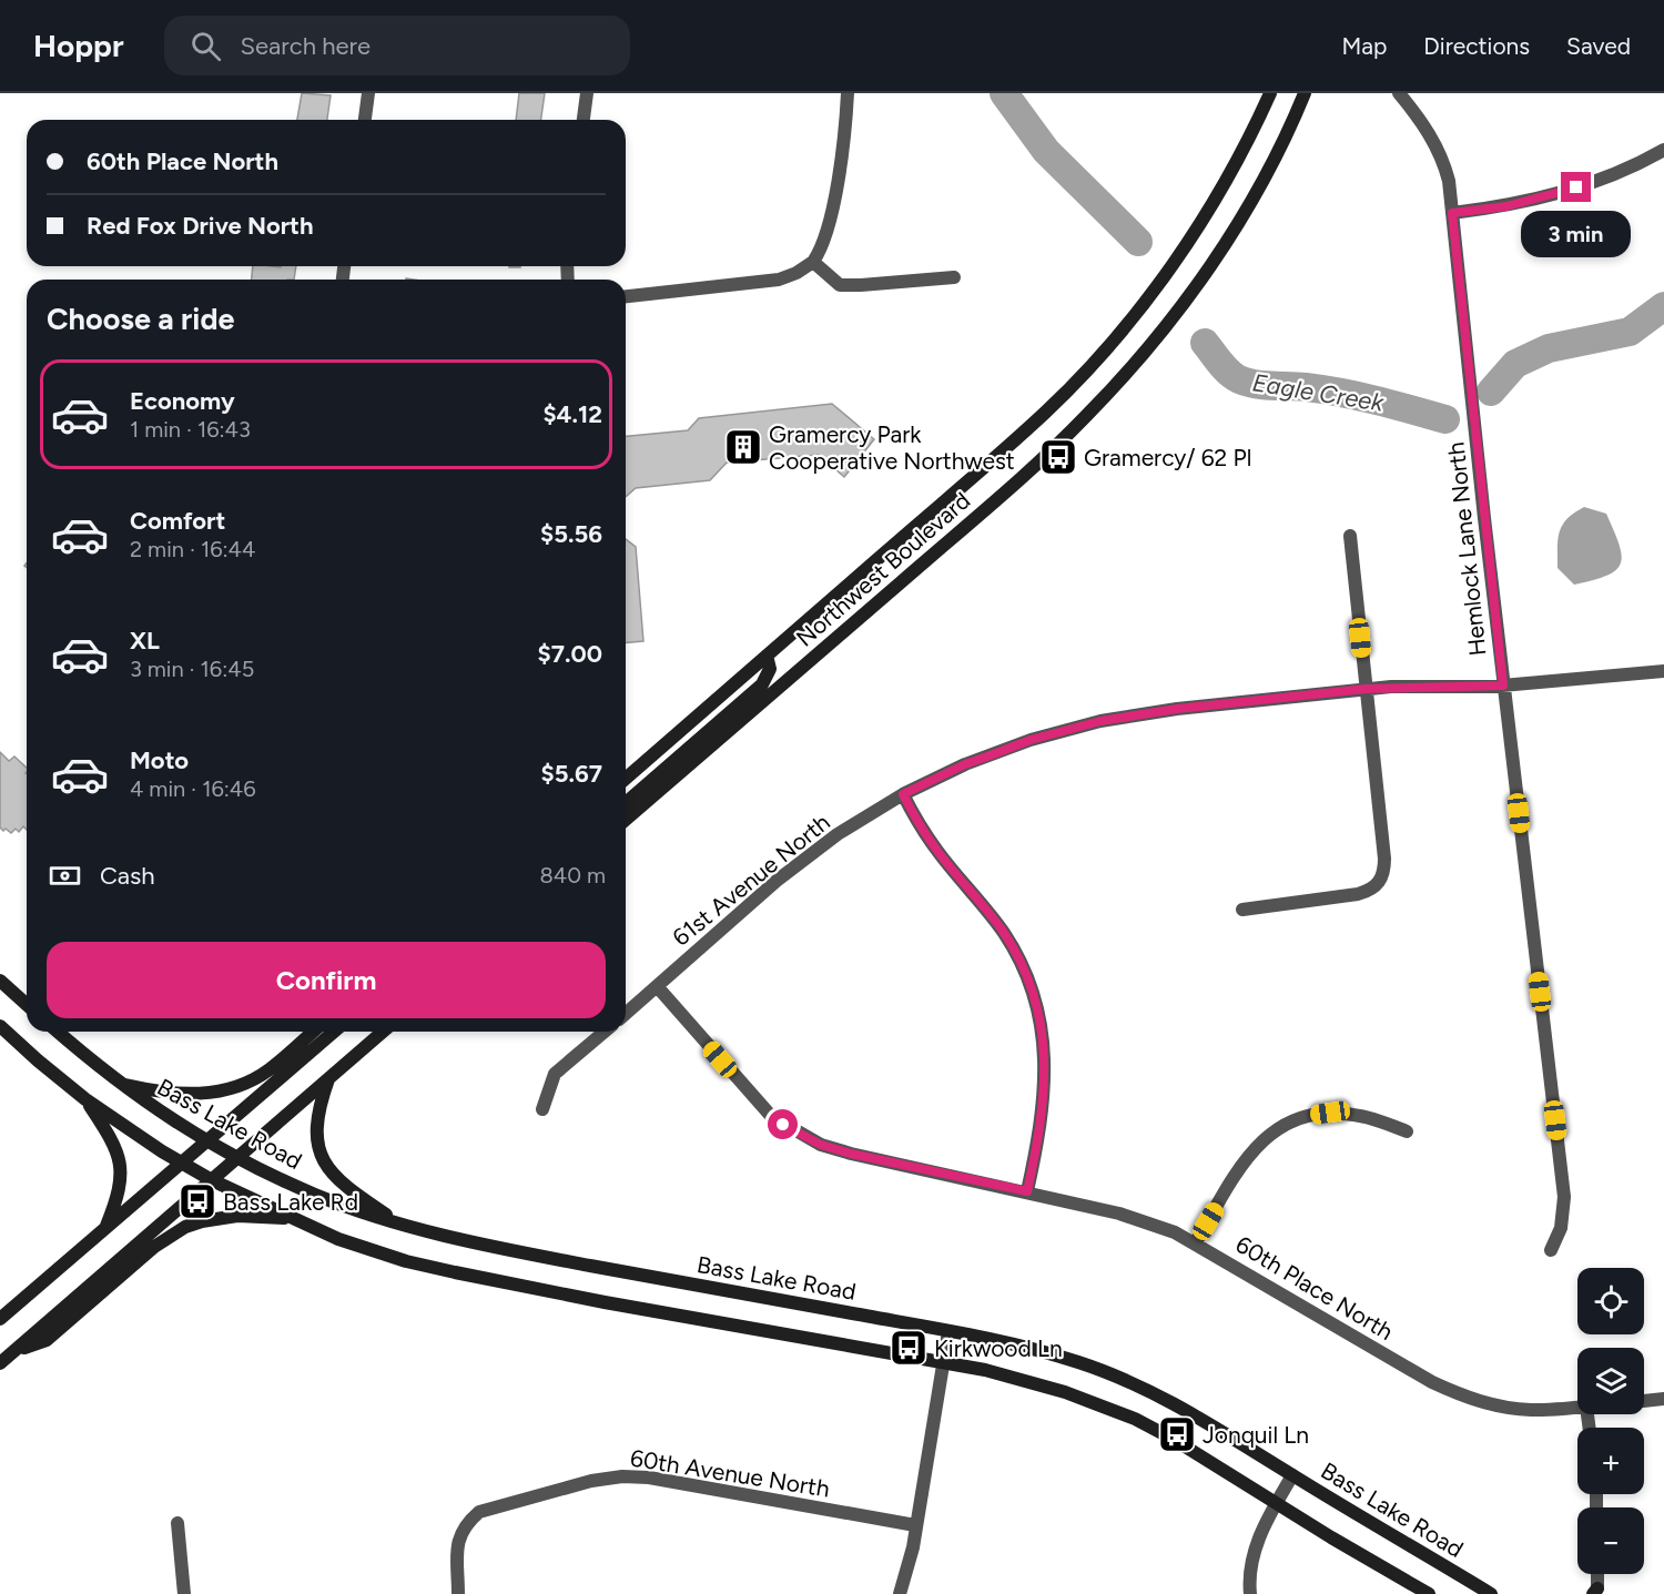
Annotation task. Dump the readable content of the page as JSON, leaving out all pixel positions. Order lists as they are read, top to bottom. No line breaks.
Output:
{"streets":{"main road":["Northwest Boulevard","Bass Lake Road"],"street":["Hemlock Lane North","61st Avenue North","60th Place North","60th Avenue North"]},"crossings":[["Hemlock Lane North","61st Avenue North"],["61st Avenue North","60th Place North"]],"water":["Eagle Creek"],"places":{"building":["Gramercy Park Cooperative Northwest"],"bus stop":["Gramercy/ 62 Pl","Bass Lake Rd","Kirkwood Ln","Jonquil Ln"]},"page":{"header":"Hoppr","search":"Search here","nav":["Map","Directions","Saved"],"banner":["60th Place North","Red Fox Drive North"],"bubble":"3 min","heading":"Choose a ride","list":[{"name":"Economy","note":"1 min · 16:43","value":"$4.12"},{"name":"Comfort","note":"2 min · 16:44","value":"$5.56"},{"name":"XL","note":"3 min · 16:45","value":"$7.00"},{"name":"Moto","note":"4 min · 16:46","value":"$5.67"}],"pay":["Cash","840 m"],"buttons":"Confirm","map_buttons":["+","−"]}}
